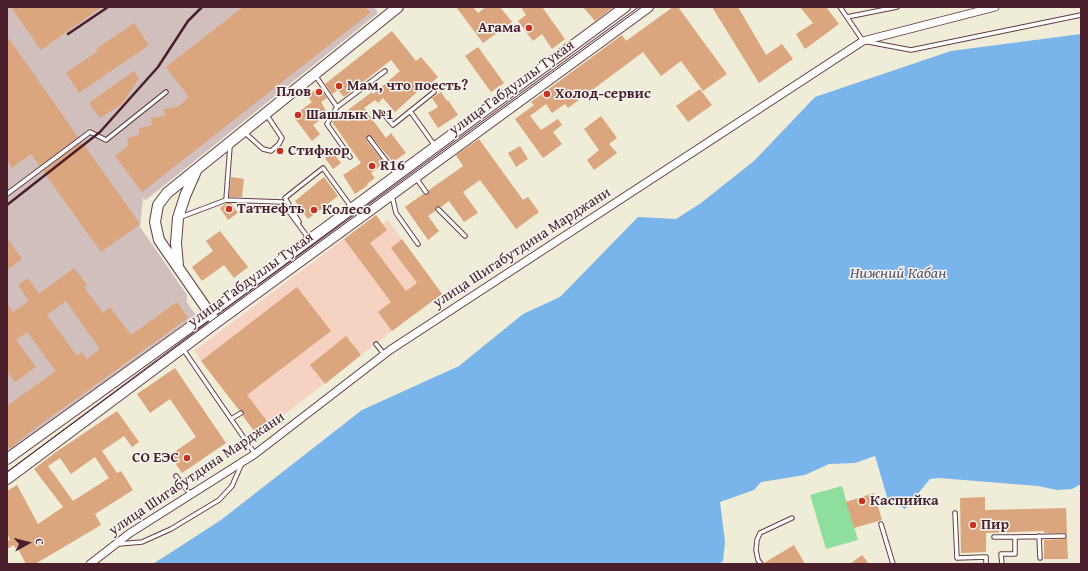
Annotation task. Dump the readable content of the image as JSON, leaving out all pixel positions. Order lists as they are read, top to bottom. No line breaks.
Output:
{"streets":{"main road":["улица Габдуллы Тукая"],"street":["улица Шигабутдина Марджани"]},"water":["Нижний Кабан"],"places":["Агама","Мам, что поесть?","Плов","Холод-сервис","Шашлык №1","Стифкор","R16","Татнефть","Колесо","СО ЕЭС","Каспийка","Пир"],"north":"right"}
